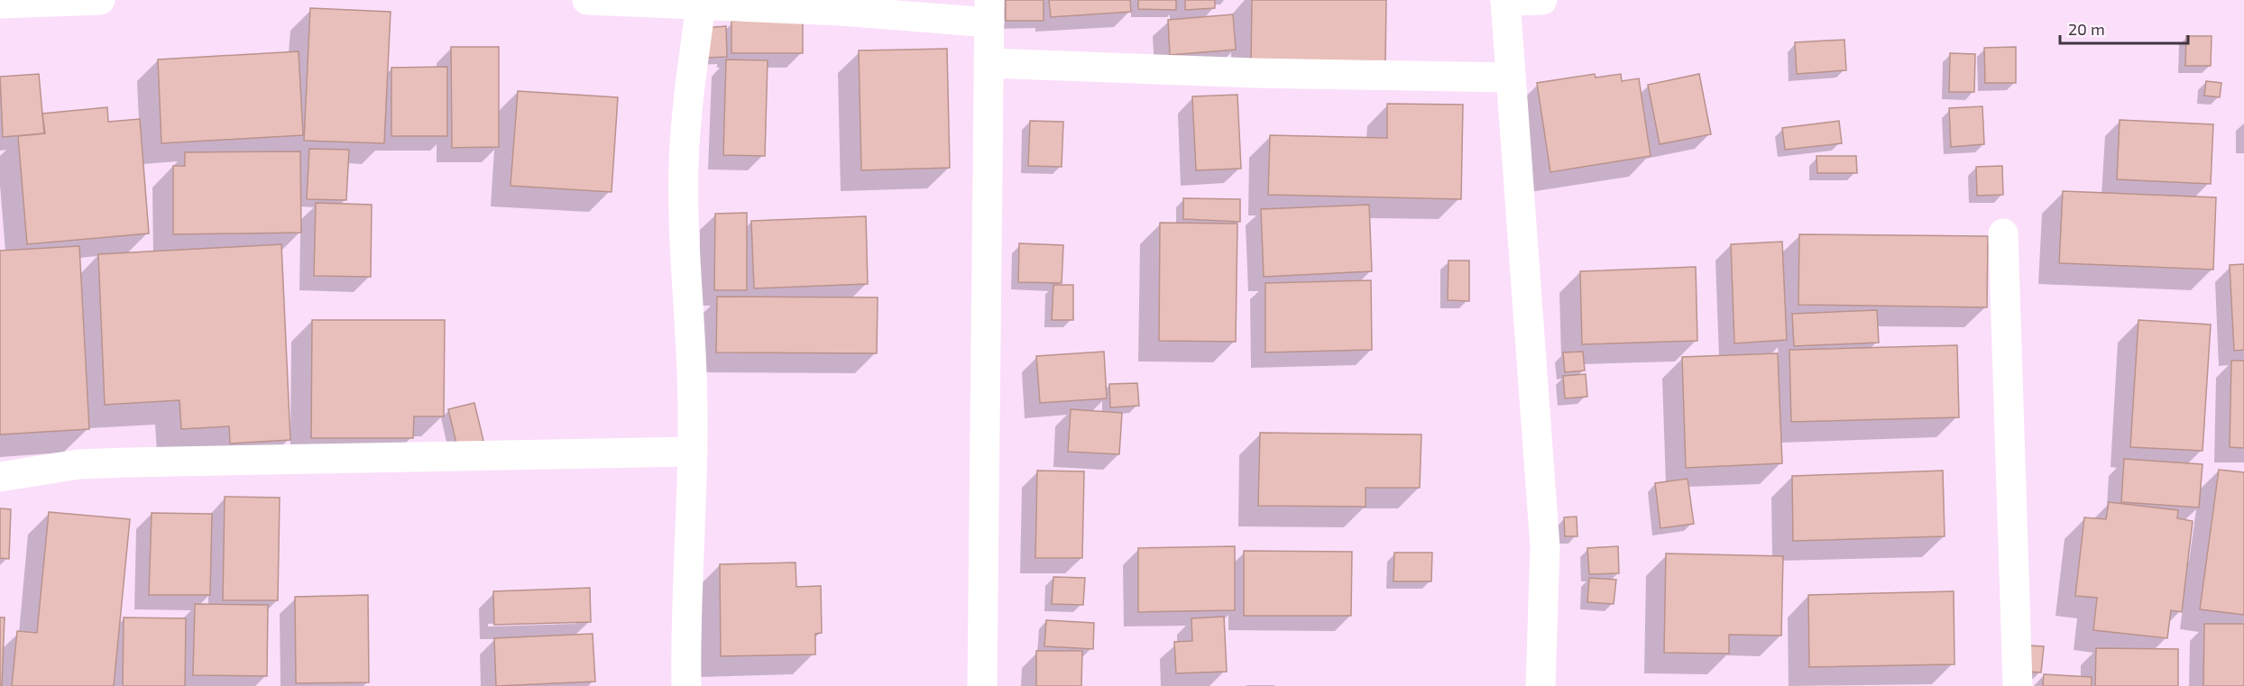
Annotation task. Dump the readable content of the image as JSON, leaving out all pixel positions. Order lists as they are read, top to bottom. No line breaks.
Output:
{"scale_bar":"20 m"}
